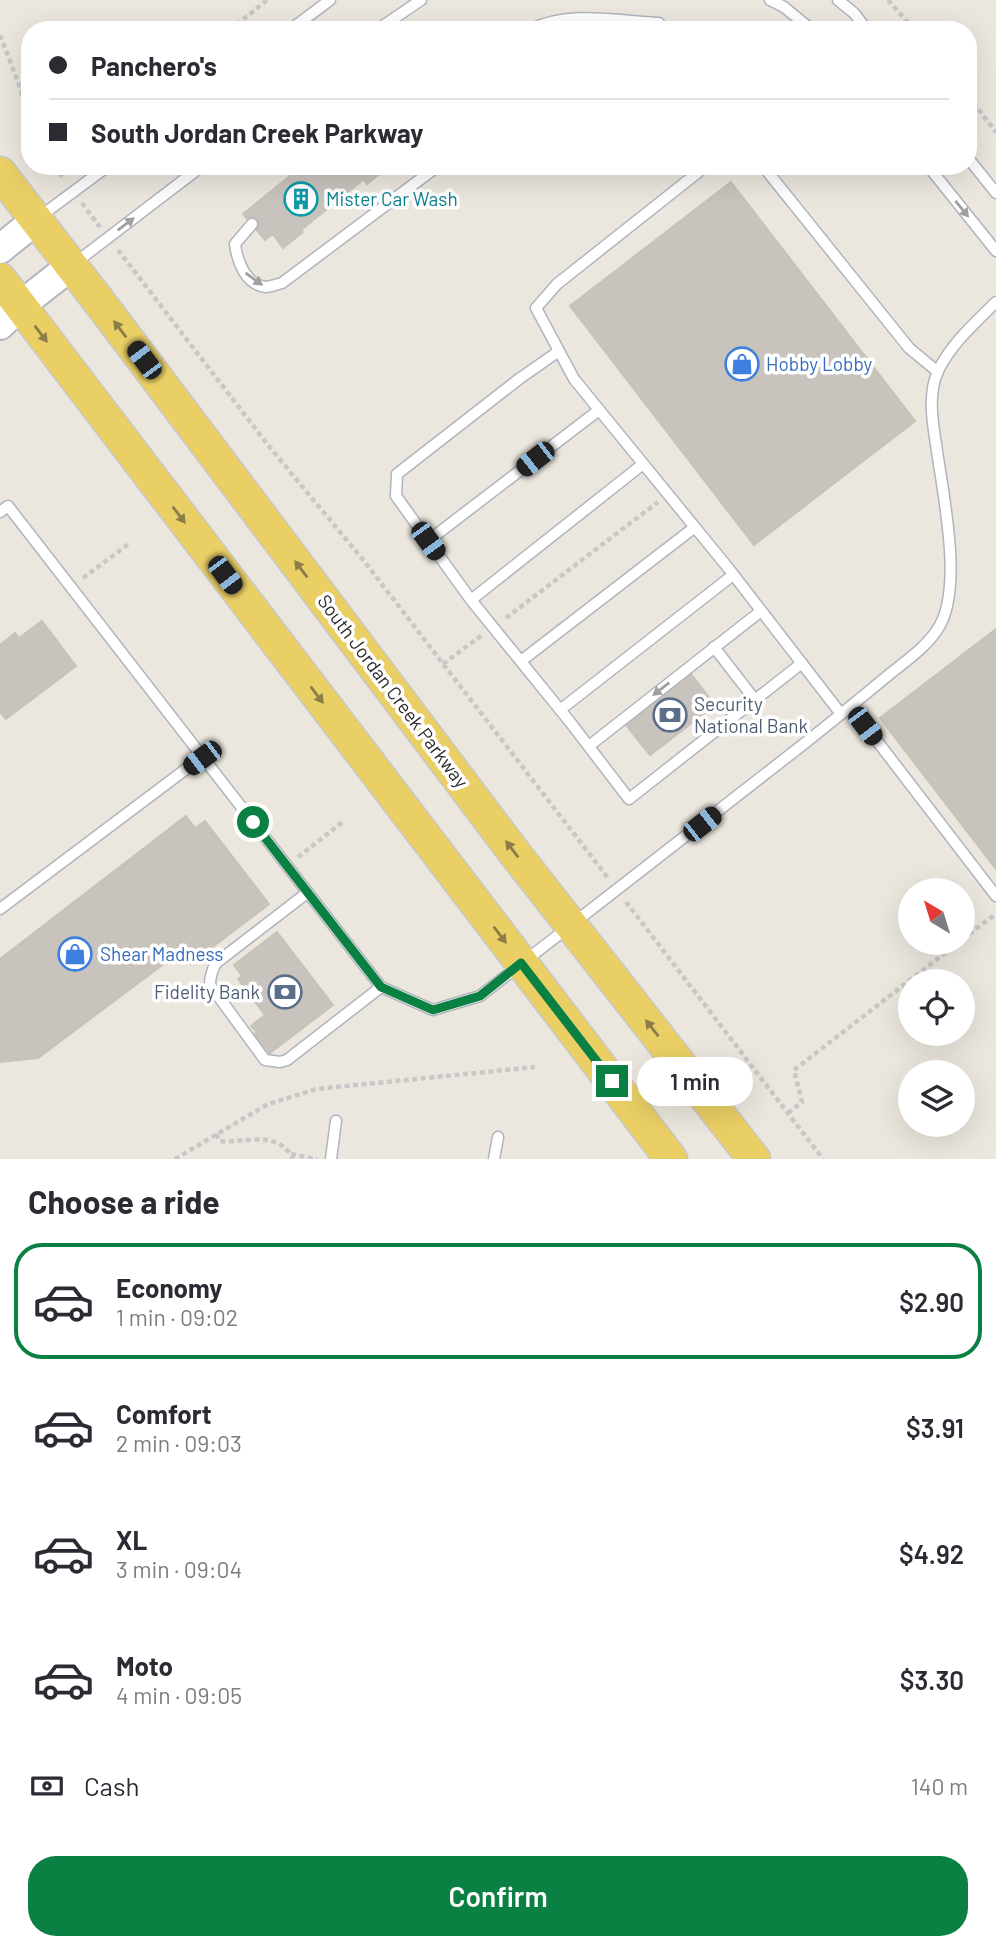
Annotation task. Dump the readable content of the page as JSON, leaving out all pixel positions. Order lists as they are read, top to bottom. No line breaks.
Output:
{"streets":{"main road":["South Jordan Creek Parkway"]},"places":{"building":["Mister Car Wash"],"shop":["Hobby Lobby","Shear Madness"],"bank":["Security National Bank","Fidelity Bank"]},"north":"top left","page":{"banner":["Panchero's","South Jordan Creek Parkway"],"bubble":"1 min","heading":"Choose a ride","list":[{"name":"Economy","note":"1 min · 09:02","value":"$2.90"},{"name":"Comfort","note":"2 min · 09:03","value":"$3.91"},{"name":"XL","note":"3 min · 09:04","value":"$4.92"},{"name":"Moto","note":"4 min · 09:05","value":"$3.30"}],"pay":["Cash","140 m"],"buttons":"Confirm"}}
